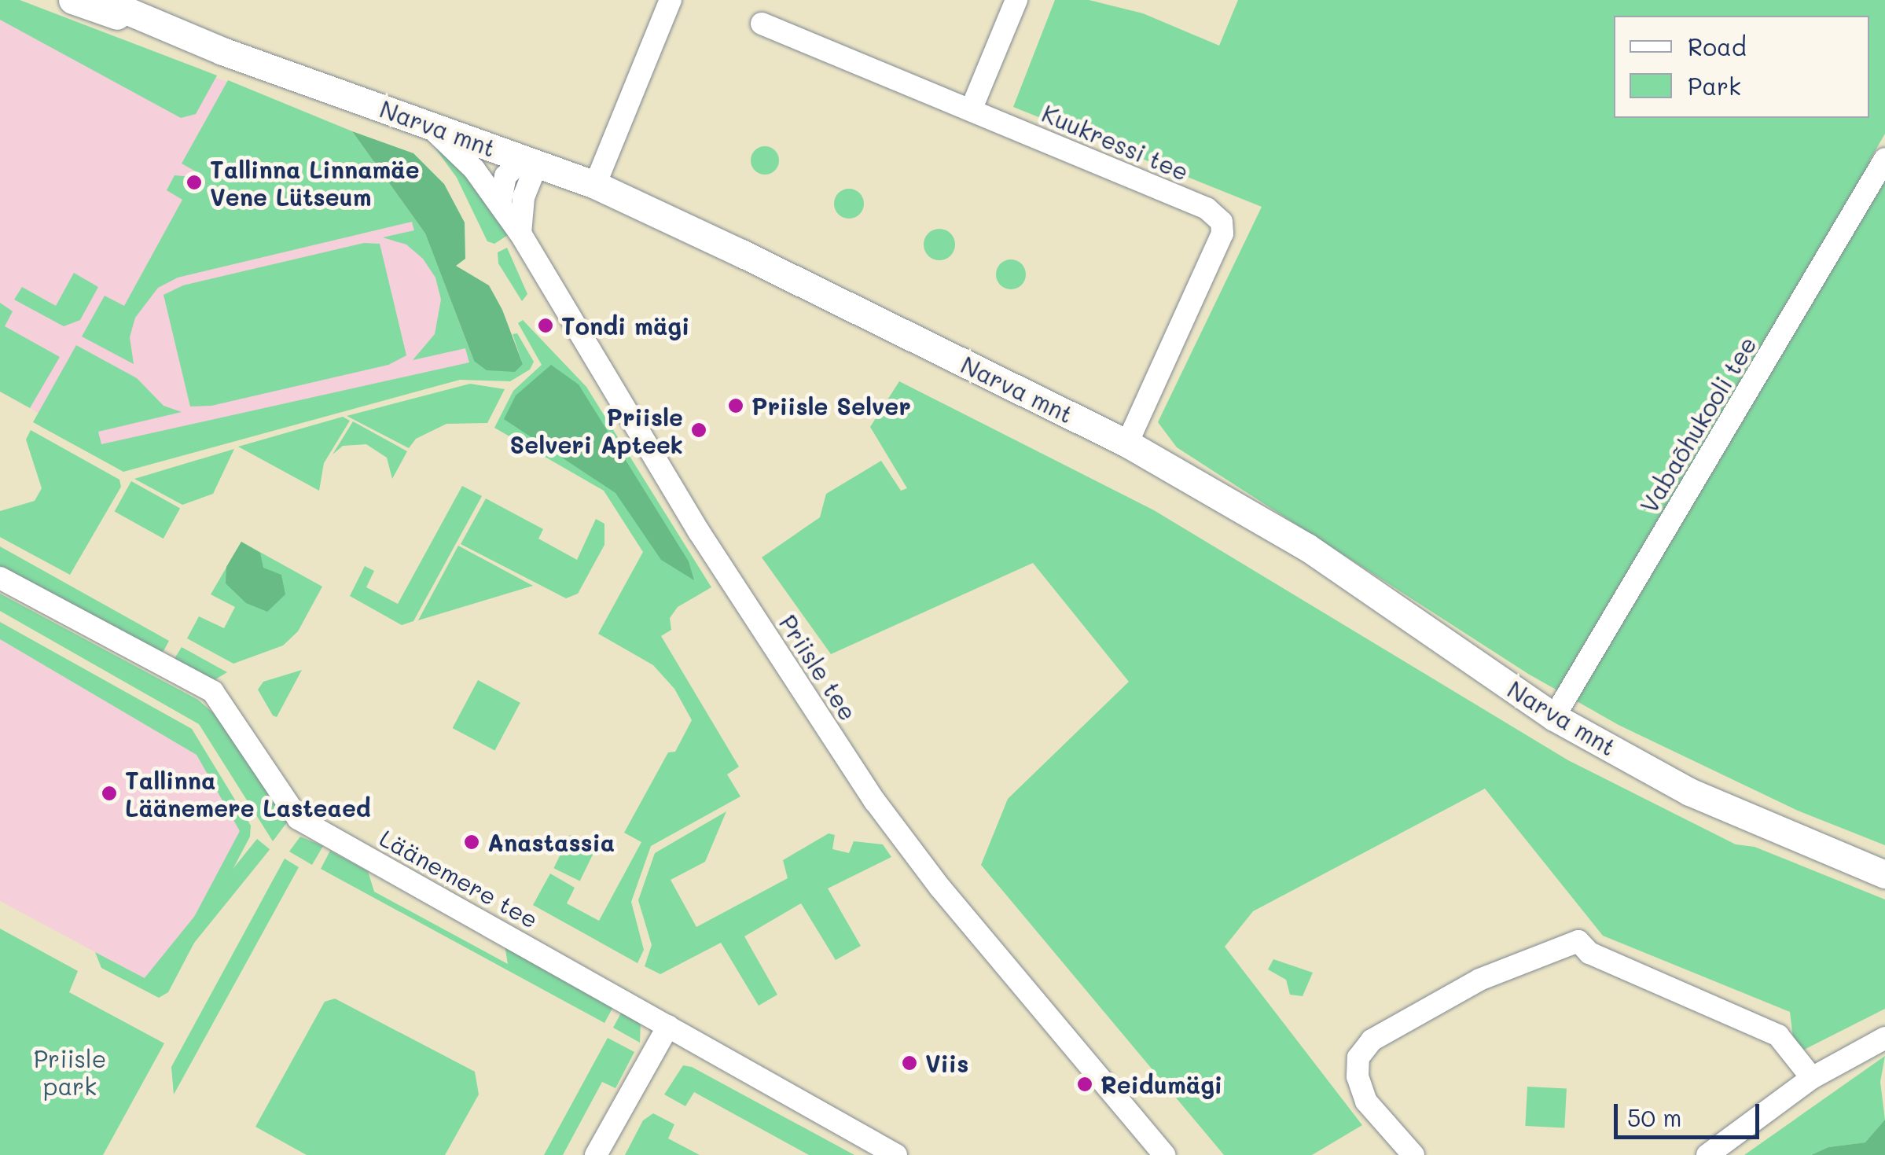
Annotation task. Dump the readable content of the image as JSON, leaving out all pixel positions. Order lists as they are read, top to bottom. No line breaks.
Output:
{"streets":{"main road":["Narva mnt"],"street":["Kuukressi tee","Vabaõhukooli tee","Priisle tee","Läänemere tee"]},"crossings":[["Narva mnt","Kuukressi tee"],["Narva mnt","Vabaõhukooli tee"],["Narva mnt","Priisle tee"]],"parks":["Priisle park"],"places":["Tallinna Linnamäe Vene Lütseum","Tondi mägi","Priisle Selver","Priisle Selveri Apteek","Tallinna Läänemere Lasteaed","Anastassia","Viis","Reidumägi"],"legend":["Road","Park"],"scale_bar":"50 m"}
